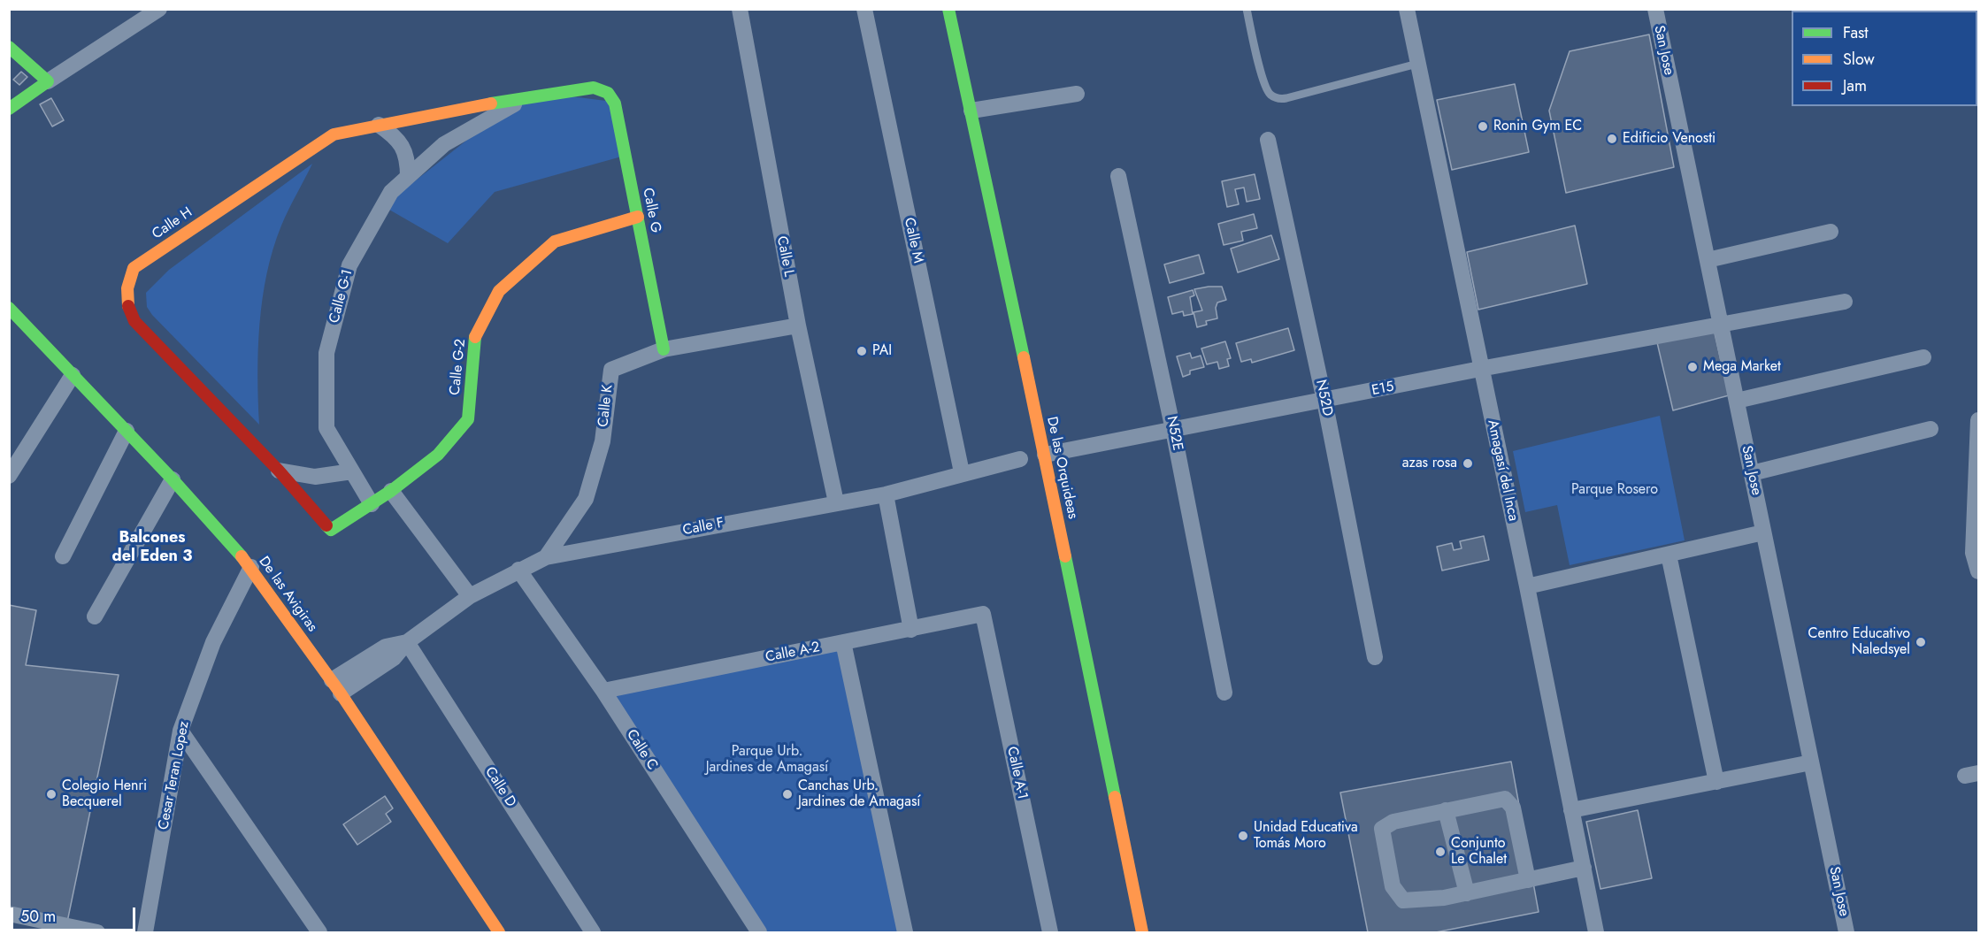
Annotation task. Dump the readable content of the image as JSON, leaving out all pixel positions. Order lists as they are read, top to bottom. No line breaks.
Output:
{"streets":{"street":["San Jose","Calle G","Calle H","Calle M","Calle L","Calle G-1","Calle G-2","E15","N52D","Calle K","N52E","De las Orquideas","Amagasí del Inca","Calle F","De las Avigiras","Calle A-2","Calle C","Calle A-1","Cesar Teran Lopez","Calle D"]},"crossings":[["San Jose","E15"],["Calle G","Calle H"],["Calle G","Calle G-2"],["Calle G","Calle K"],["Calle H","Calle G-1"],["Calle H","Calle G-2"],["Calle M","Calle F"],["Calle L","Calle K"],["Calle L","Calle F"],["Calle G-1","Calle G-2"],["E15","N52D"],["E15","N52E"],["E15","De las Orquideas"],["E15","Amagasí del Inca"],["Calle K","Calle F"],["Calle F","De las Avigiras"],["Calle F","Calle C"],["Calle F","Calle D"],["De las Avigiras","Cesar Teran Lopez"],["Calle A-2","Calle C"],["Calle A-2","Calle A-1"]],"districts":["Balcones del Eden 3"],"parks":["Parque Rosero","Parque Urb. Jardines de Amagasí"],"places":["Ronin Gym EC","Edificio Venosti","PAI","Mega Market","azas rosa","Centro Educativo Naledsyel","Colegio Henri Becquerel","Canchas Urb. Jardines de Amagasí","Unidad Educativa Tomás Moro","Conjunto Le Chalet"],"legend":["Fast","Slow","Jam"],"scale_bar":"50 m"}
